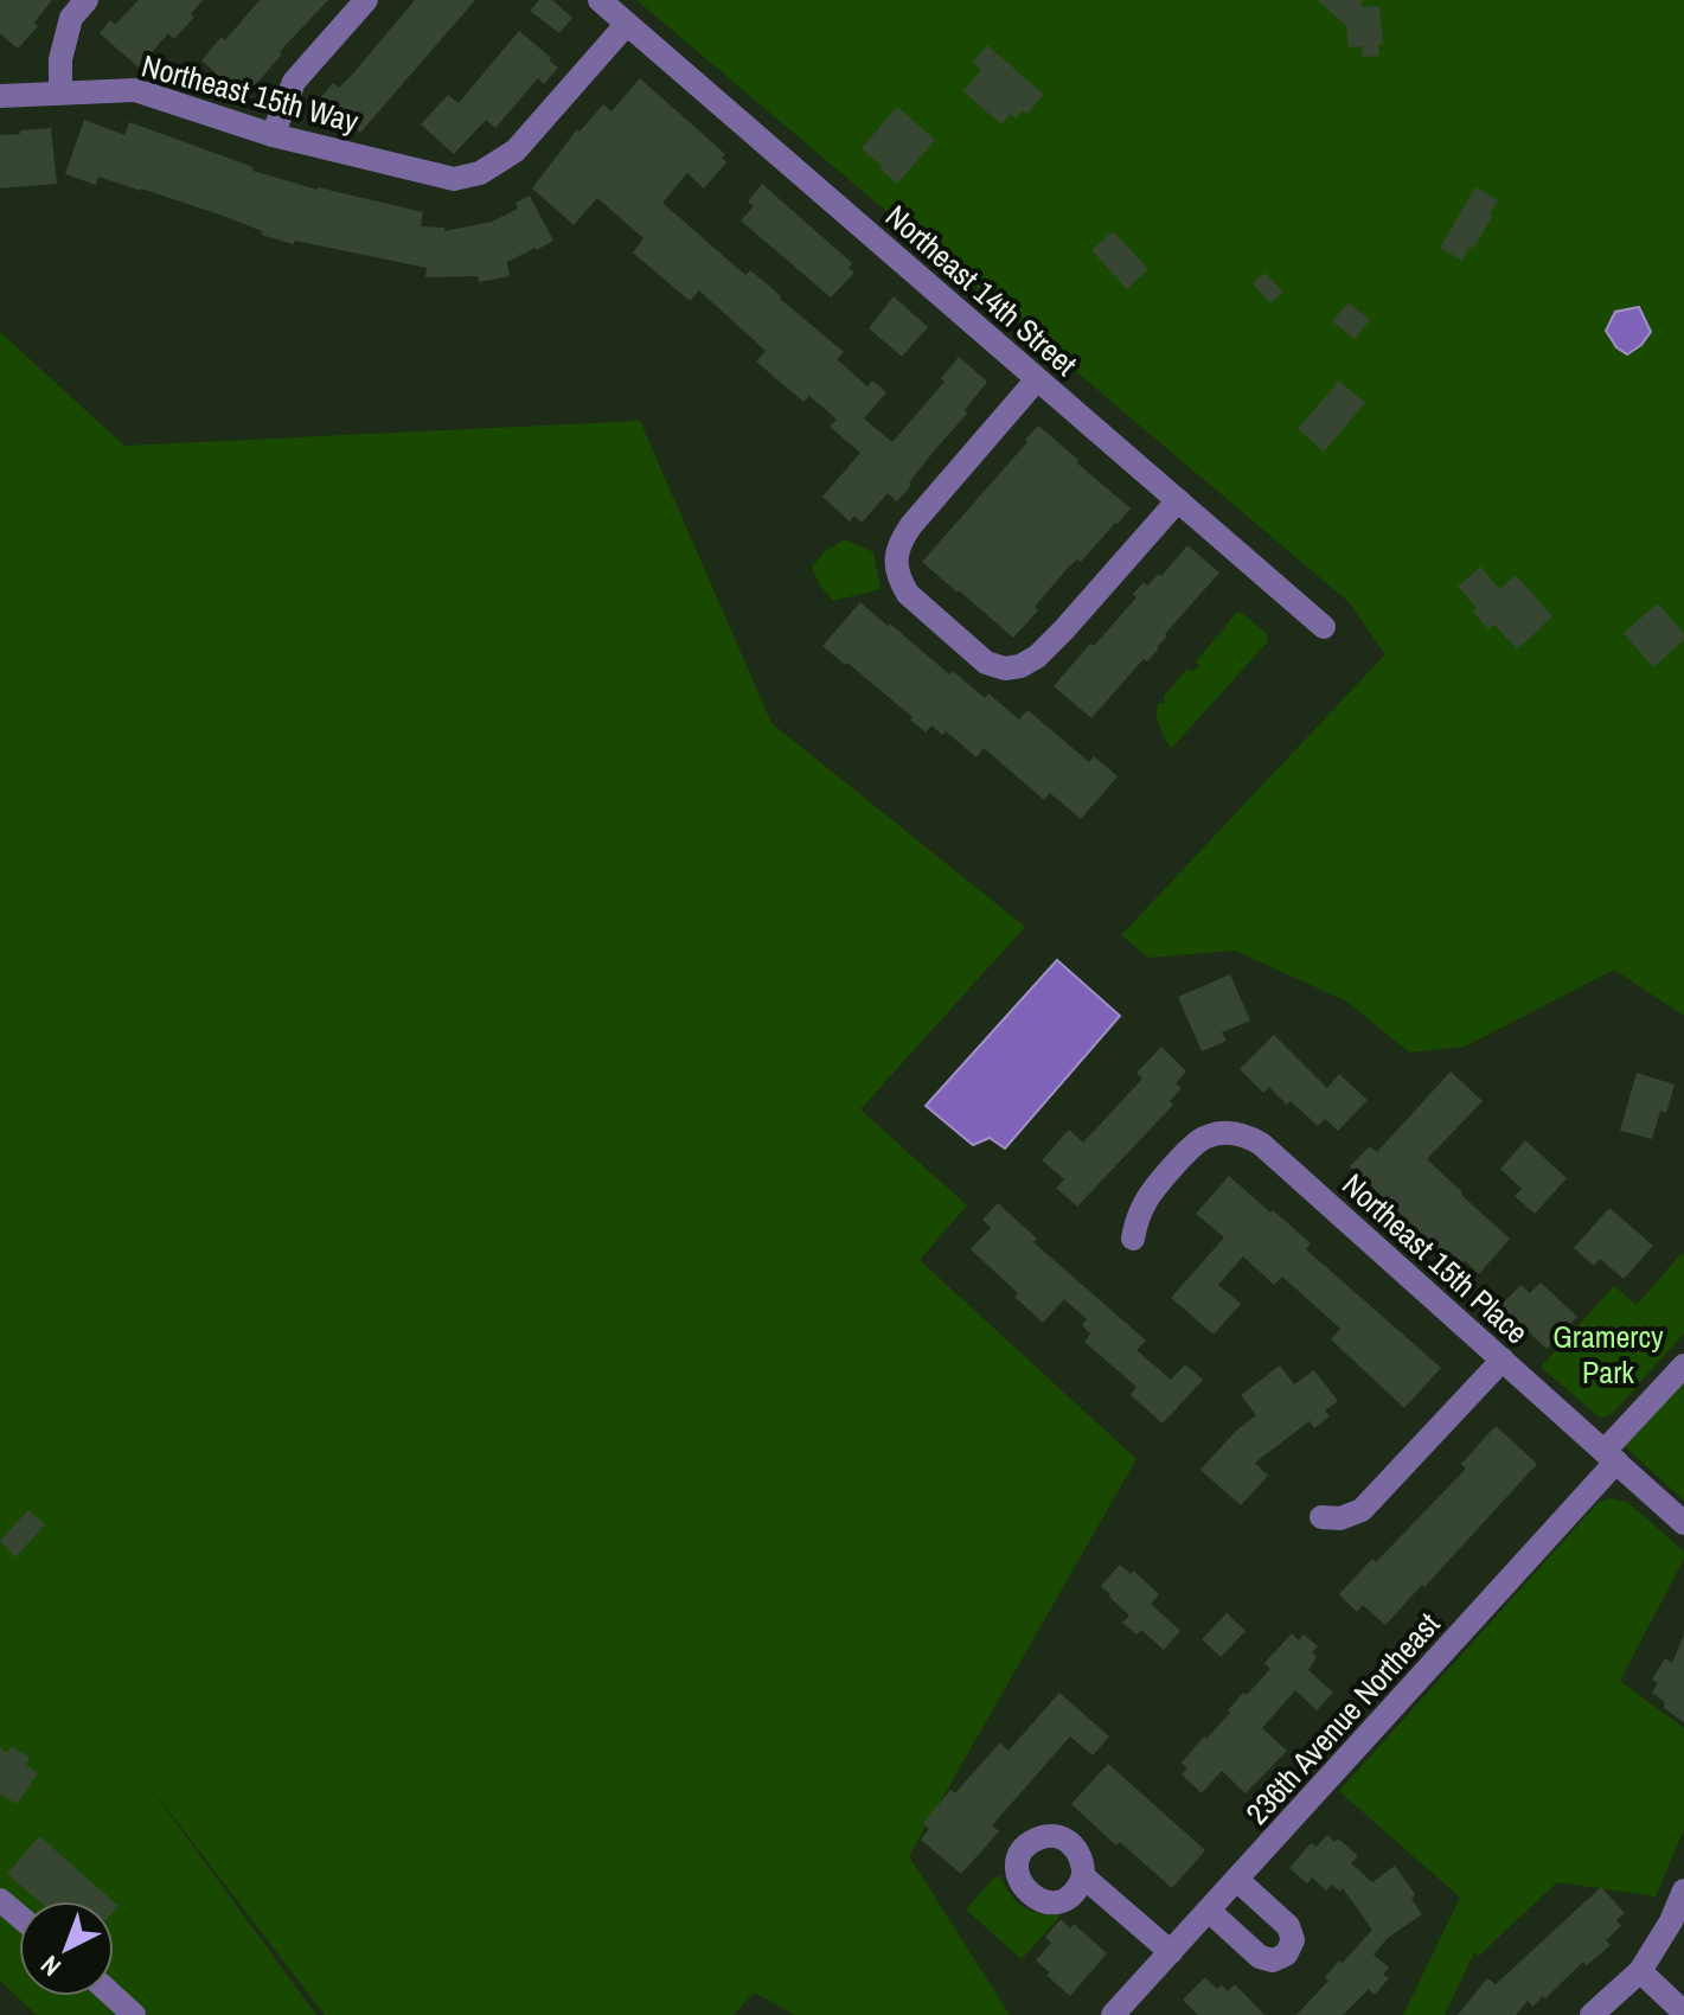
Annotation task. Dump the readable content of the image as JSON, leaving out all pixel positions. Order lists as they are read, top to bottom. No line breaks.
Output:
{"streets":{"street":["Northeast 15th Way","Northeast 14th Street","Northeast 15th Place","236th Avenue Northeast"]},"crossings":[["Northeast 15th Way","Northeast 14th Street"],["Northeast 15th Place","236th Avenue Northeast"]],"parks":["Gramercy Park"],"north":"bottom left"}
